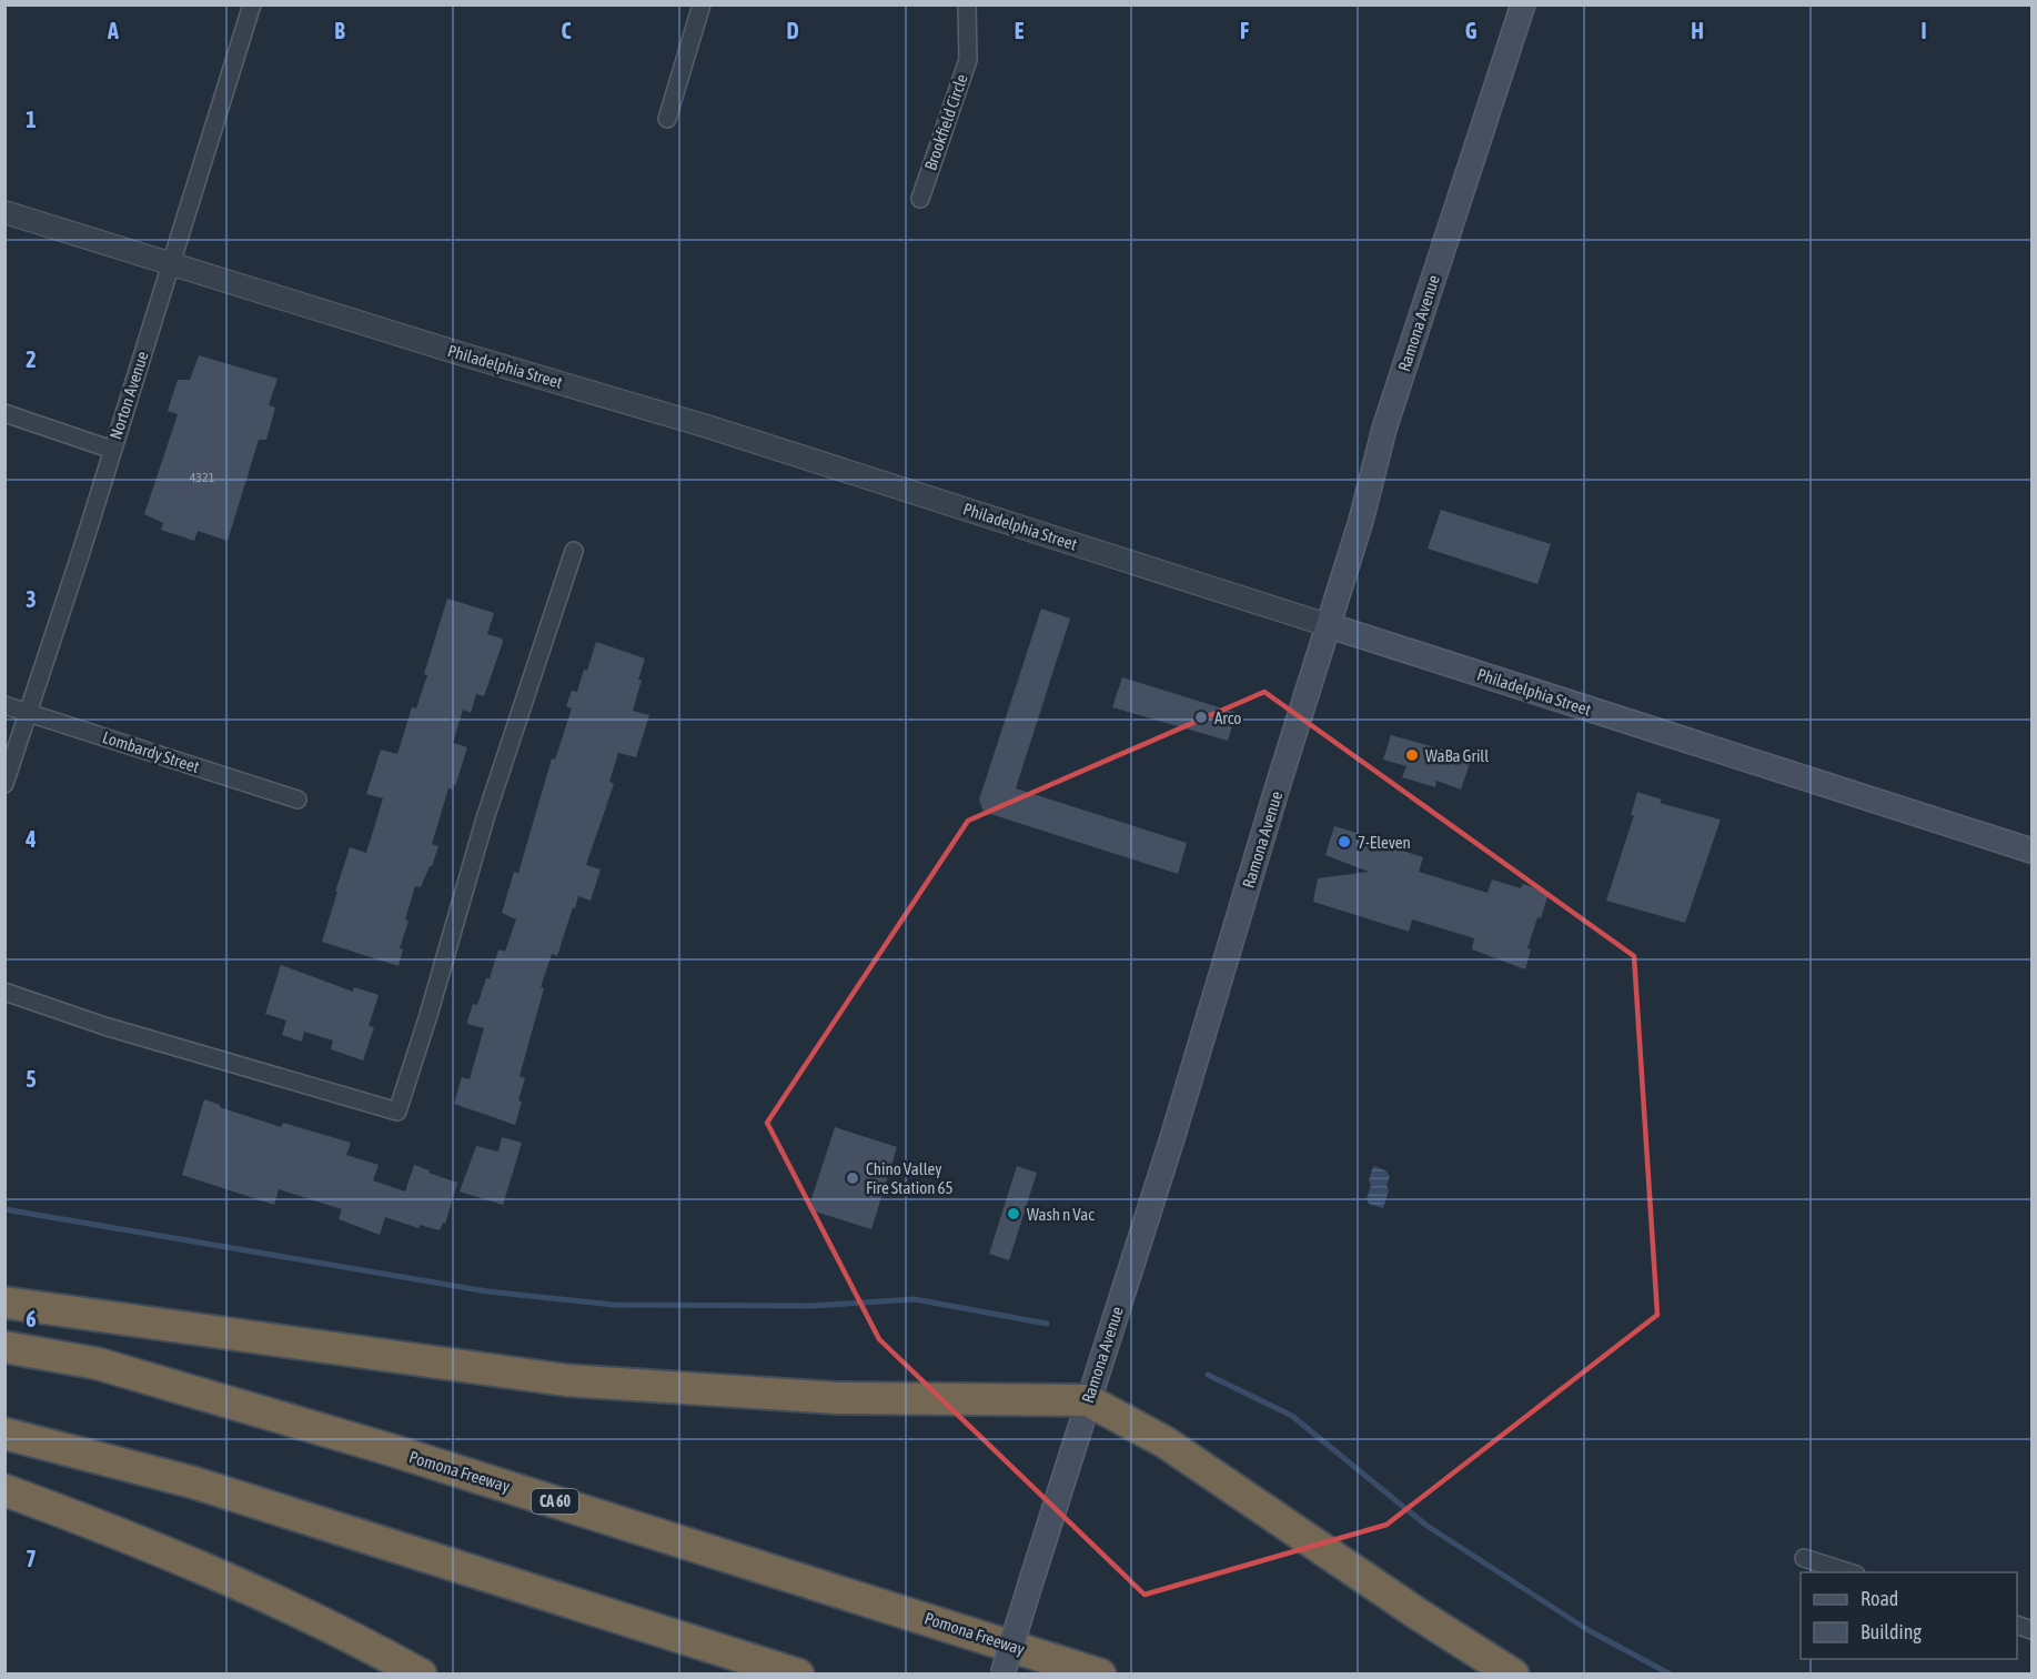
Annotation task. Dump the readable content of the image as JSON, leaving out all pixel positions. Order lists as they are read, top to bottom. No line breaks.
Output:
{"streets":{"highway":["Pomona Freeway","CA 60"],"main road":["Ramona Avenue","Philadelphia Street"],"street":["Brookfield Circle","Norton Avenue","Lombardy Street"]},"crossings":[["Ramona Avenue","Philadelphia Street"],["Philadelphia Street","Norton Avenue"],["Norton Avenue","Lombardy Street"]],"places":["Arco","WaBa Grill","7-Eleven","Chino Valley Fire Station 65","Wash n Vac"],"house_numbers":["4321"],"legend":["Road","Building"],"grid":{"columns":["A","B","C","D","E","F","G","H","I"],"rows":["1","2","3","4","5","6","7"]}}
